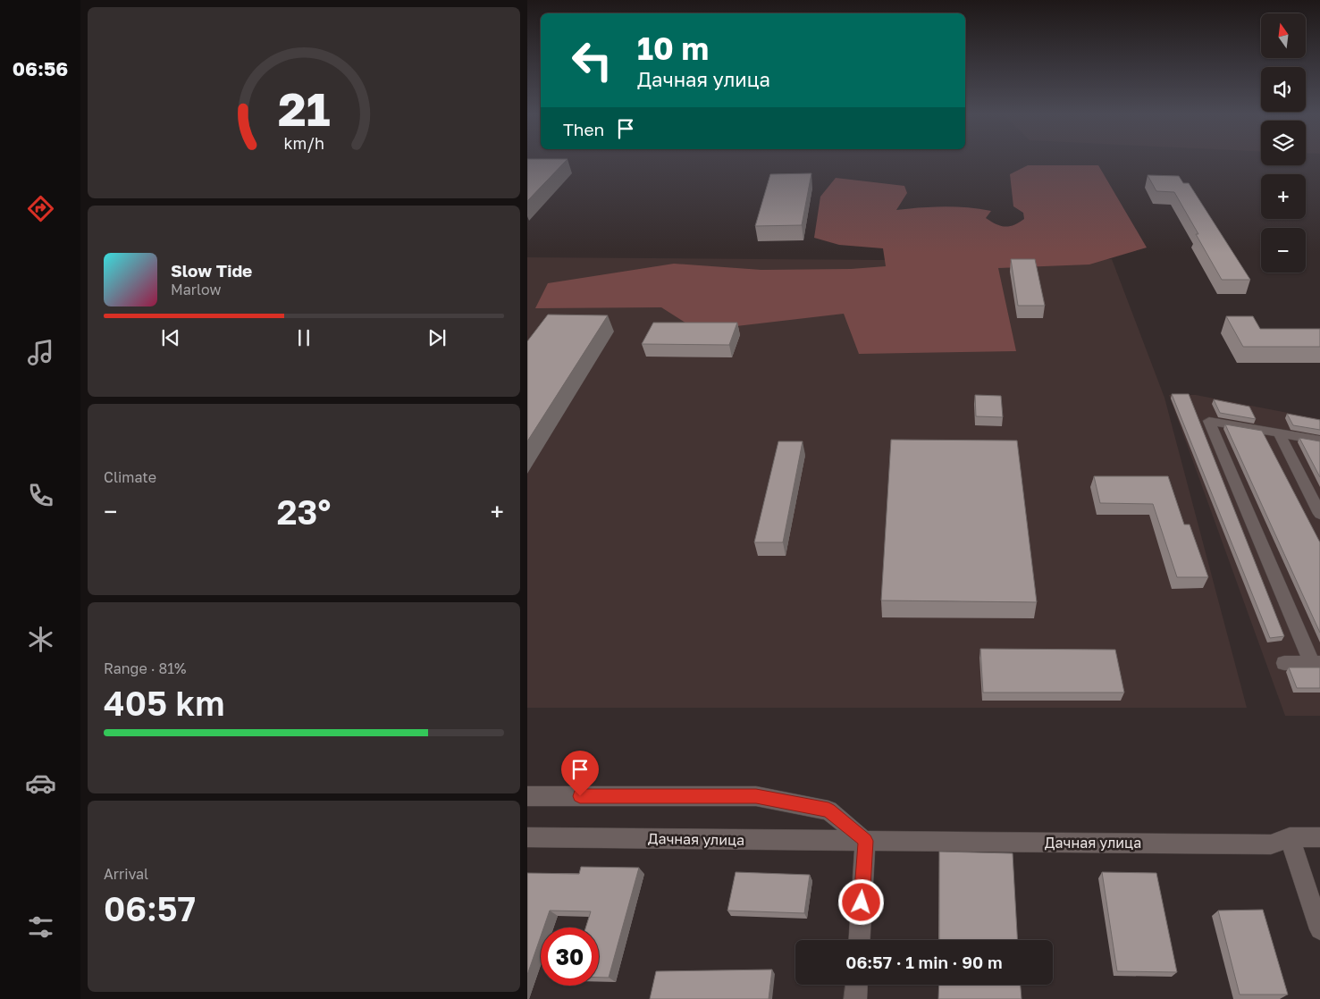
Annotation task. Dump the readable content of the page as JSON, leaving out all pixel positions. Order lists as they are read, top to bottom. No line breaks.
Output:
{"streets":{"street":["Дачная улица"]},"north":"top","page":{"tabs":"06:56","map_buttons":["+","−"],"turn":["10 m","Дачная улица"],"then":"Then","song":["Slow Tide","Marlow"],"tile":["Climate",["Range · 81%","405 km"],["Arrival","06:57"]],"heat":["−","23°","+"],"limit":"30","trip":"06:57 · 1 min · 90 m","gauge":["21","km/h"]}}
